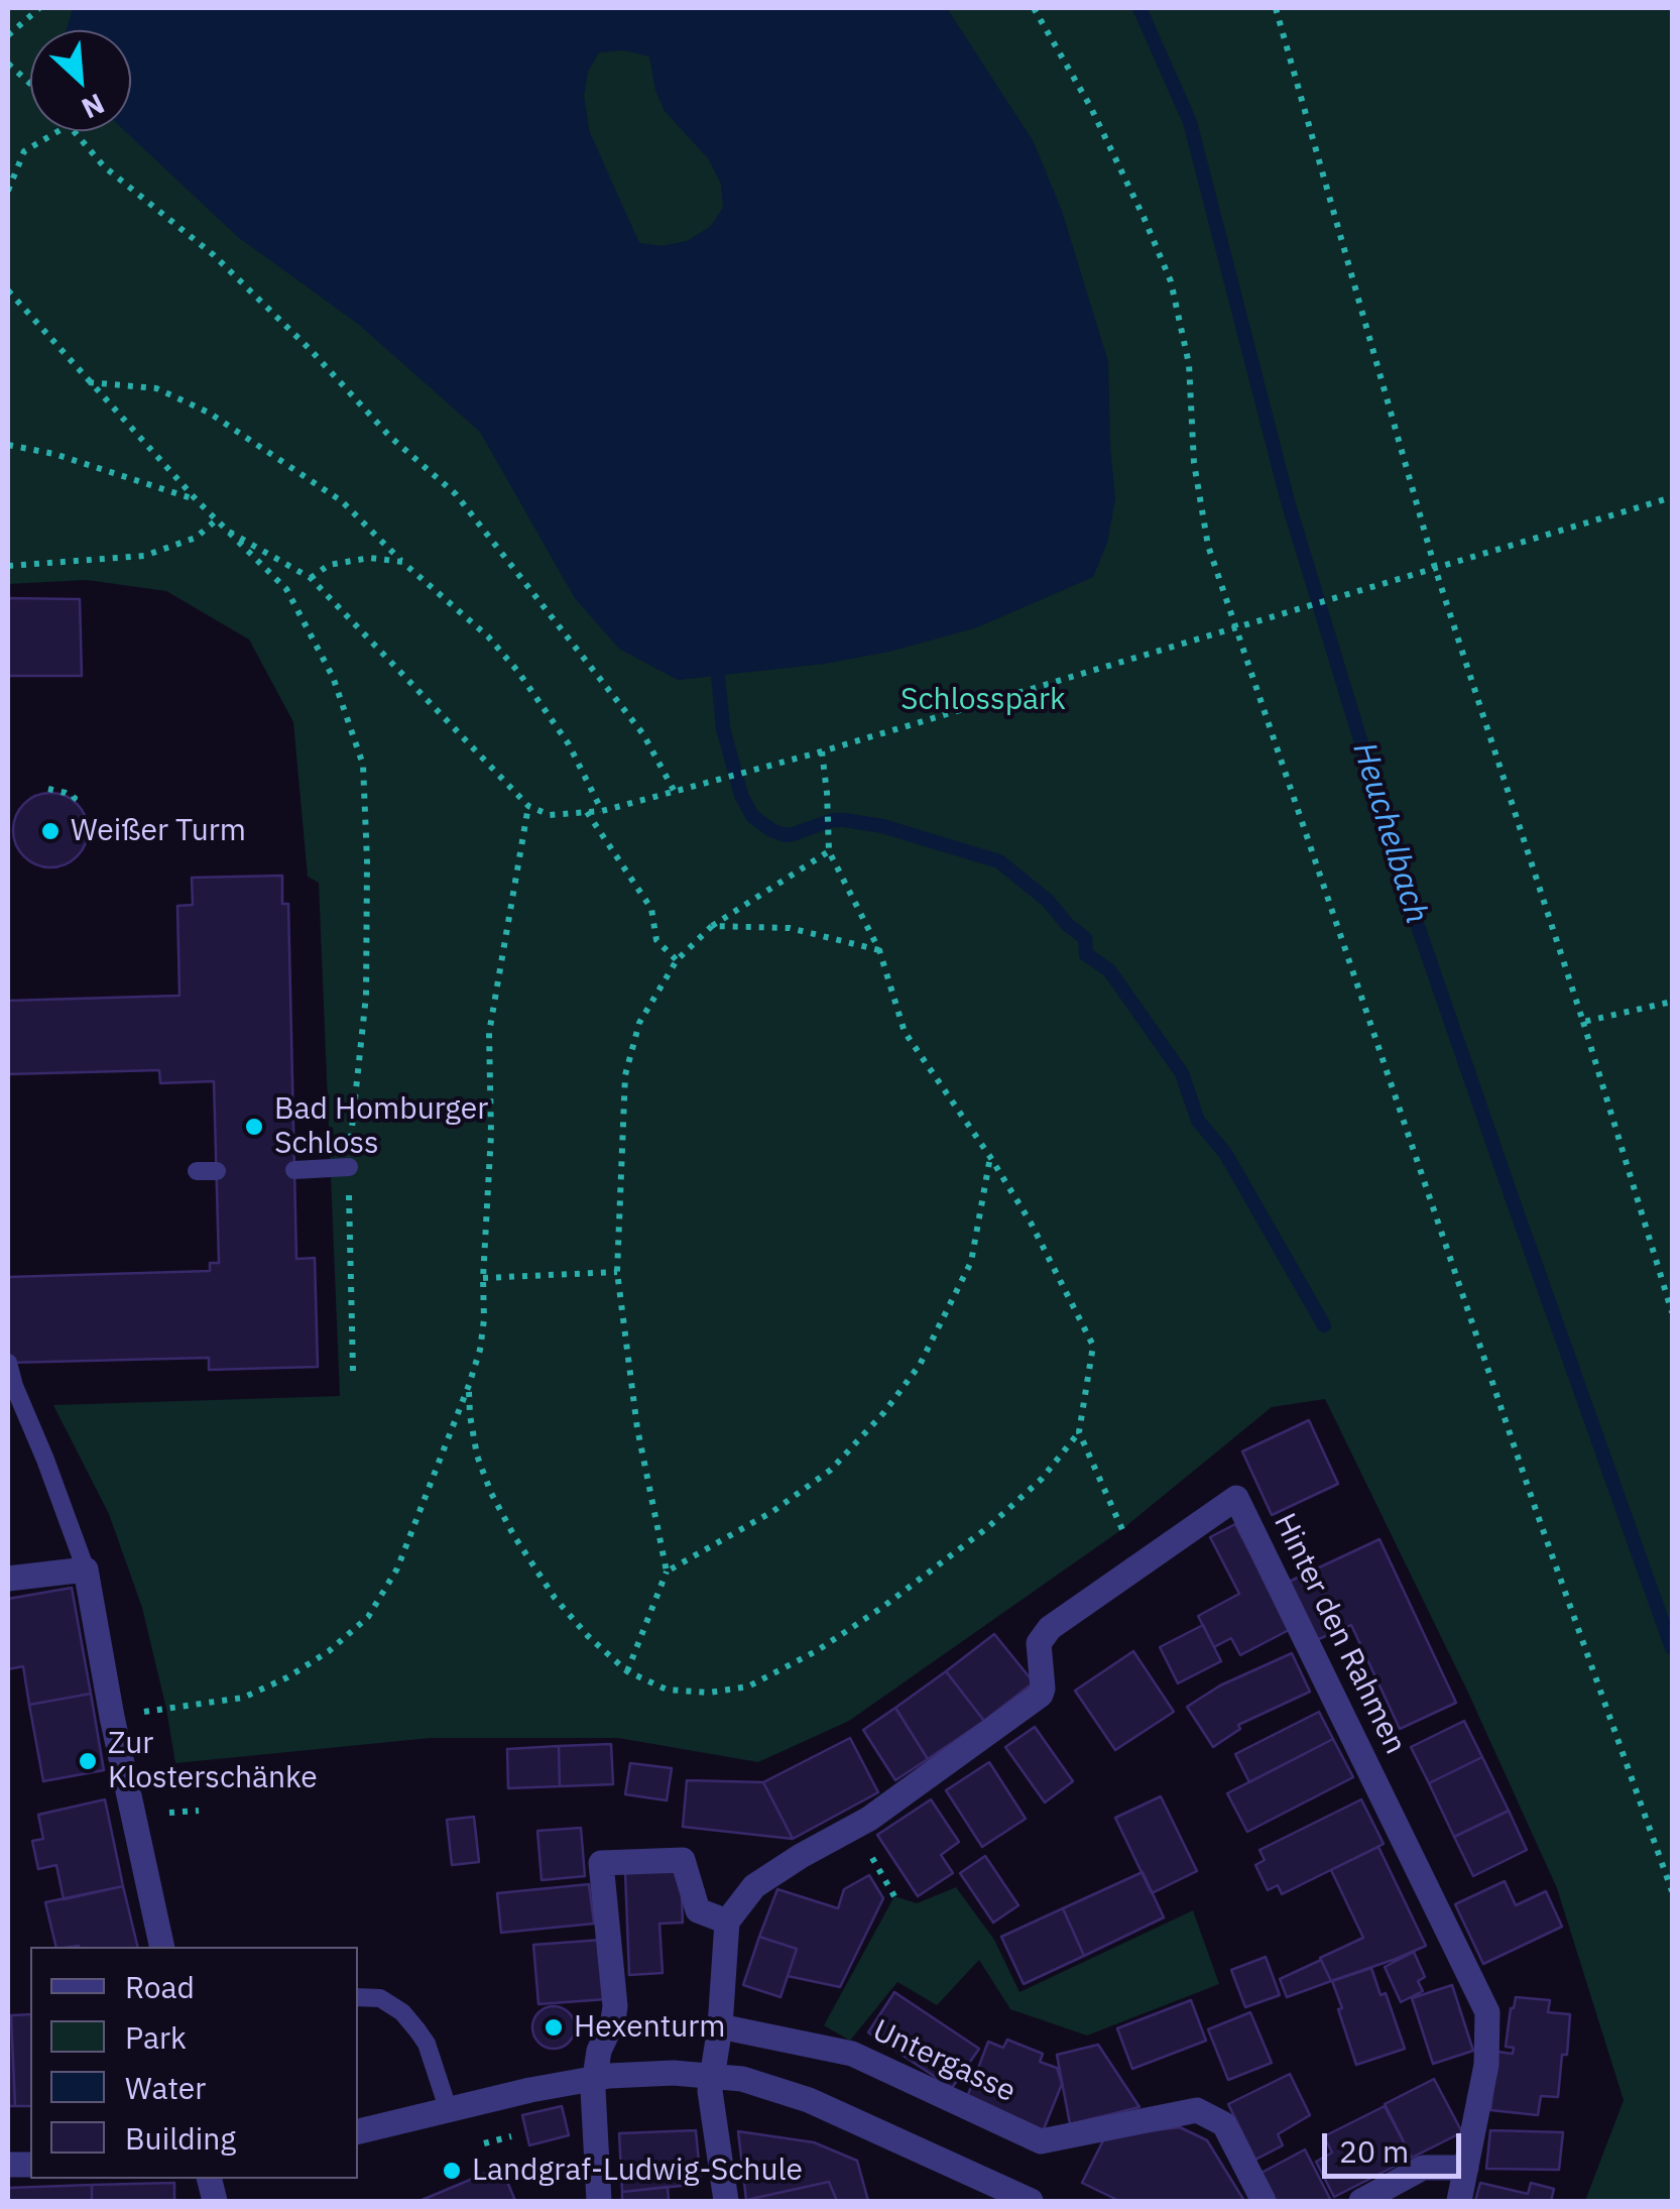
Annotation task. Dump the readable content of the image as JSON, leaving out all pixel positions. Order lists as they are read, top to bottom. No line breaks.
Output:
{"streets":{"street":["Hinter den Rahmen","Untergasse"]},"water":["Heuchelbach"],"parks":["Schlosspark"],"places":["Weißer Turm","Bad Homburger Schloss","Zur Klosterschänke","Hexenturm","Landgraf-Ludwig-Schule"],"legend":["Road","Park","Water","Building"],"scale_bar":"20 m","north":"bottom right"}
